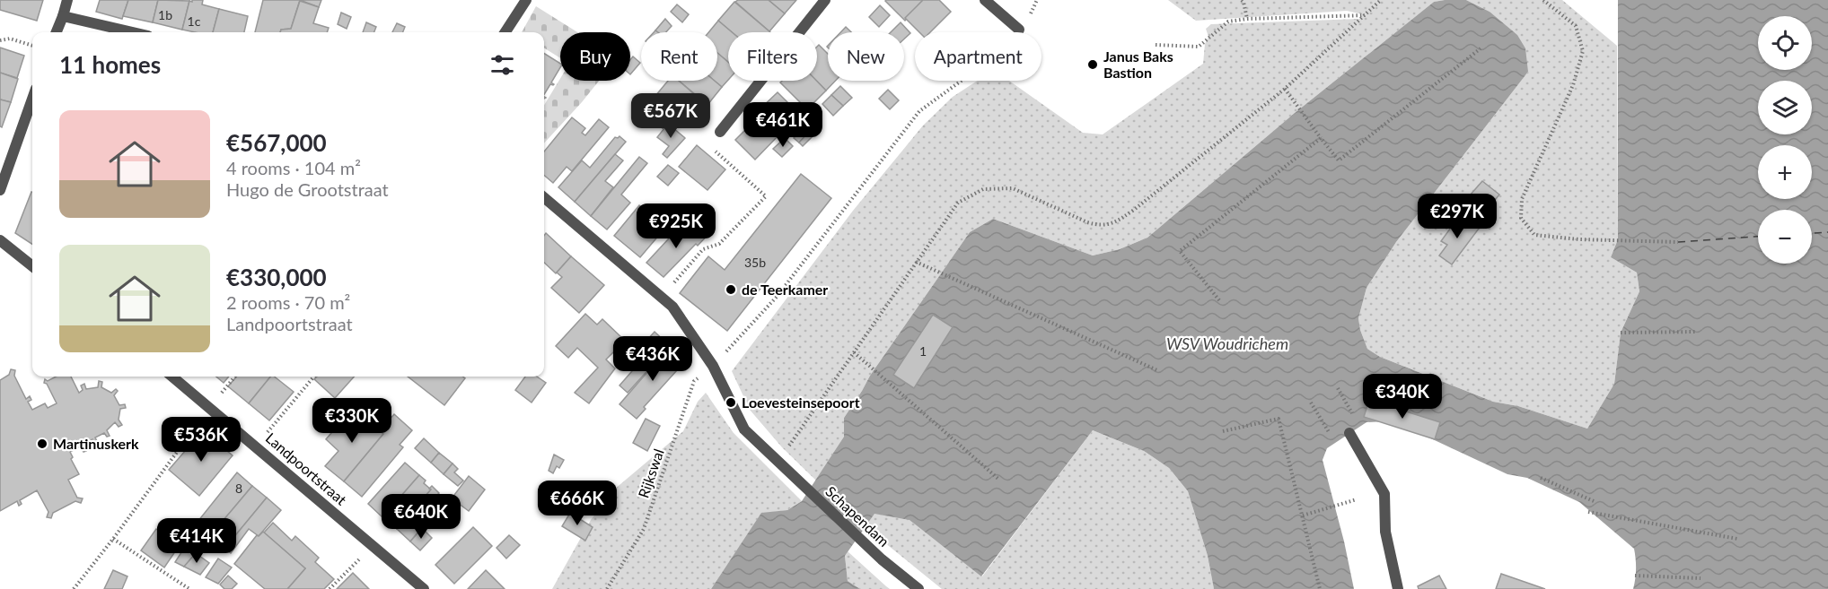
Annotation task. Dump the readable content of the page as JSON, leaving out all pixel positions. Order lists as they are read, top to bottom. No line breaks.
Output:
{"streets":{"street":["Landpoortstraat","Schapendam"],"path":["Rijkswal"]},"crossings":[["Rijkswal","Schapendam"]],"water":["WSV Woudrichem"],"places":["Janus Baks Bastion","de Teerkamer","Loevesteinsepoort","Martinuskerk"],"house_numbers":["1b","1c","35b","1","8"],"page":{"map_buttons":["+","−"],"chip":["Buy","Rent","Filters","New","Apartment"],"heading":"11 homes","price":["€567K","€461K","€297K","€925K","€436K","€340K","€330K","€536K","€666K","€640K","€414K"],"list":[{"name":"€567,000","note":"4 rooms · 104 m² · Hugo de Grootstraat"},{"name":"€330,000","note":"2 rooms · 70 m² · Landpoortstraat"}]}}
